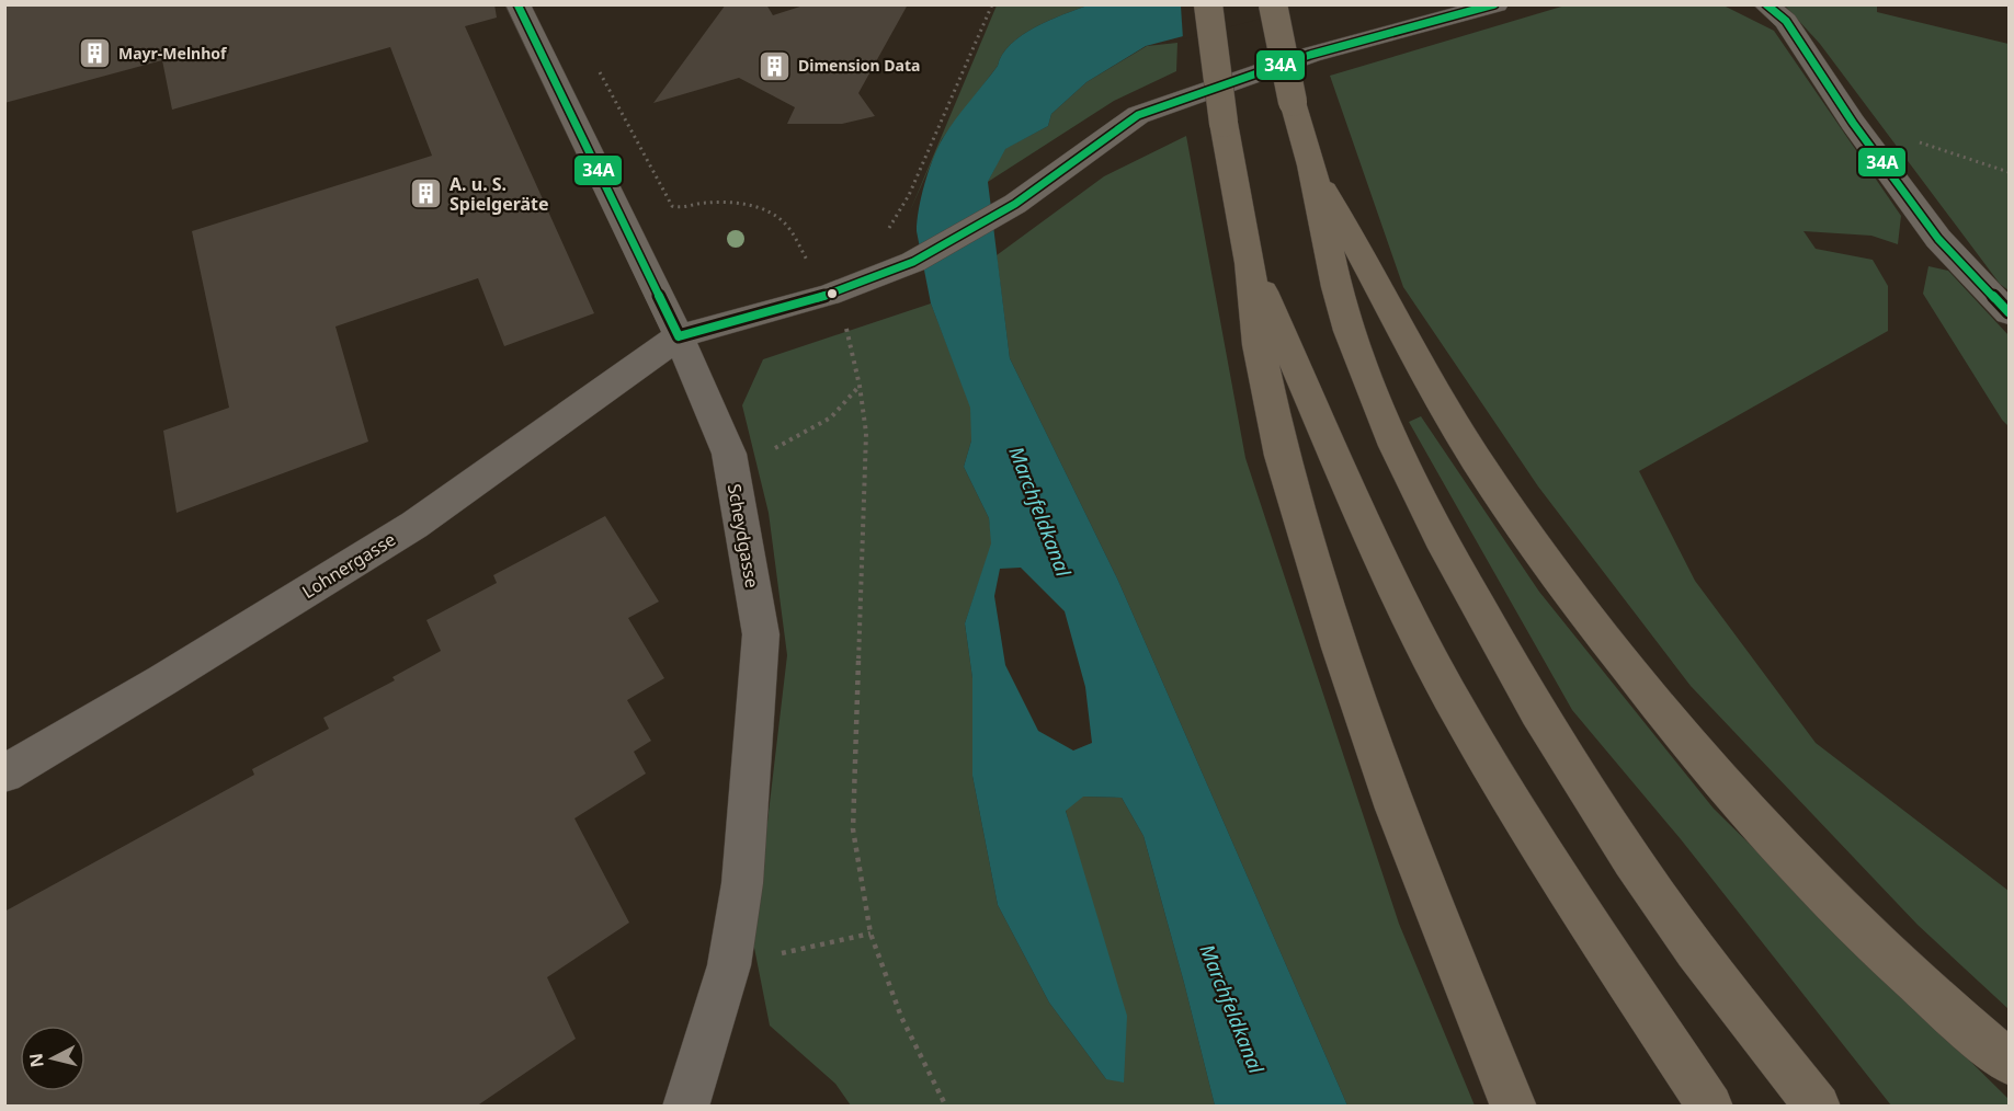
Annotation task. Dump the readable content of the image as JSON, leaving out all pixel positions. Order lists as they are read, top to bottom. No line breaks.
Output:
{"streets":{"street":["Scheydgasse","Lohnergasse"]},"crossings":[["Scheydgasse","Lohnergasse"]],"water":["Marchfeldkanal"],"places":{"building":["Mayr-Melnhof","Dimension Data","A. u. S. Spielgeräte"]},"lines":["transit line 34A"],"north":"left"}
